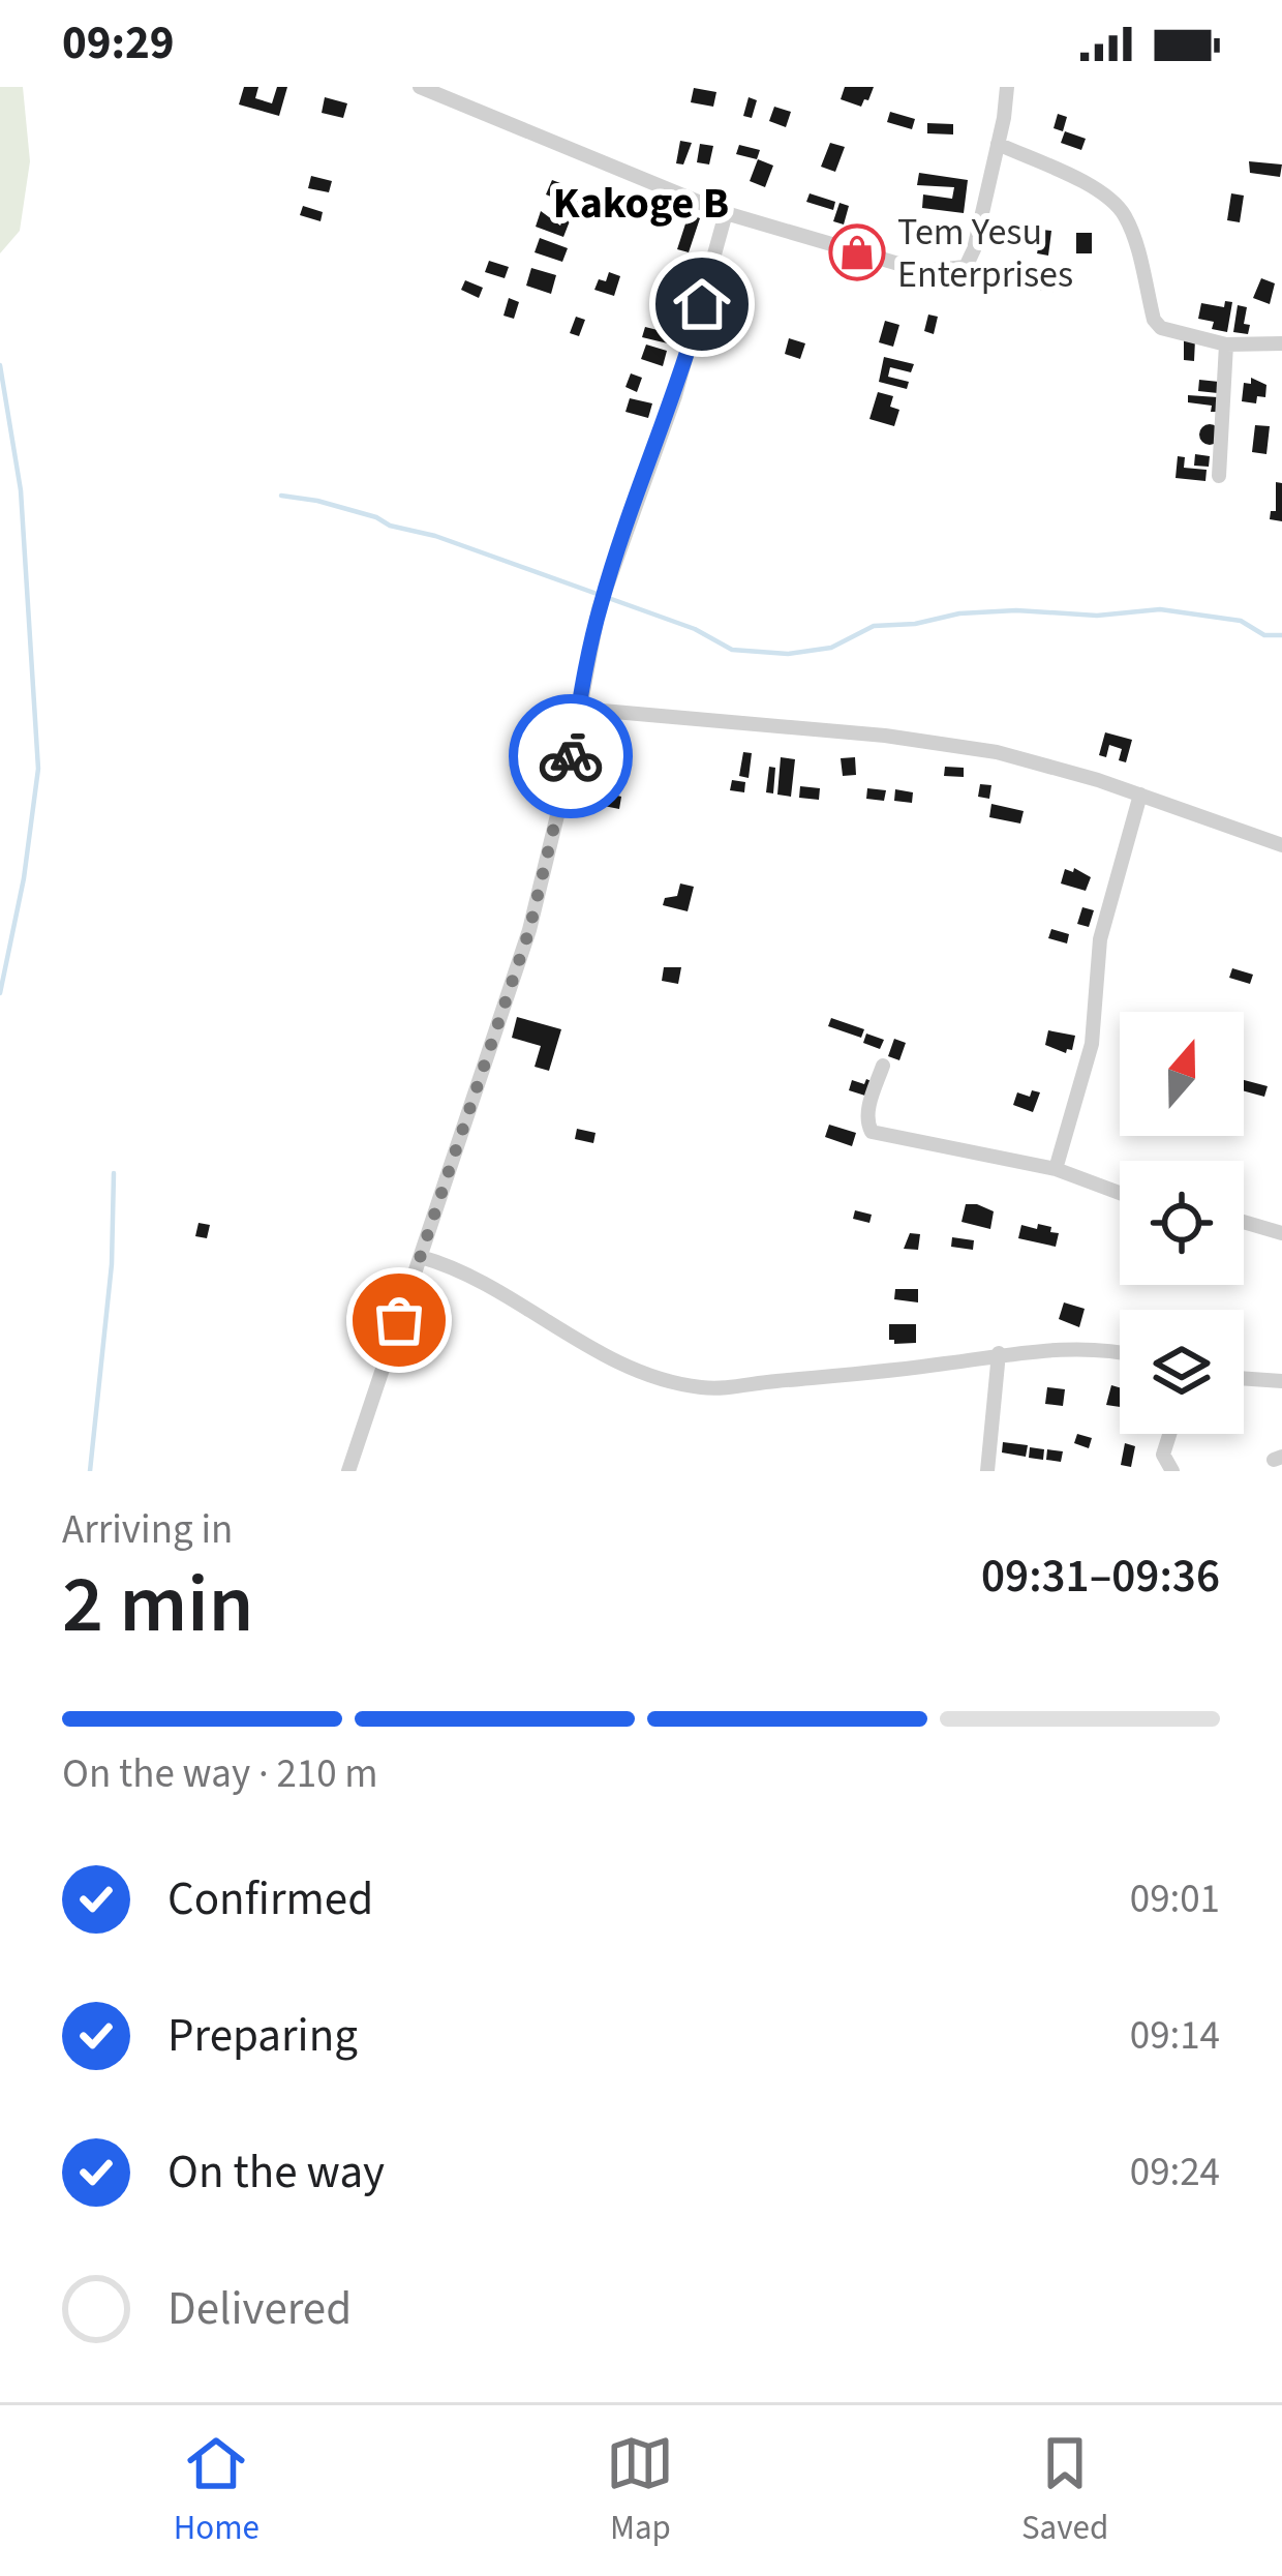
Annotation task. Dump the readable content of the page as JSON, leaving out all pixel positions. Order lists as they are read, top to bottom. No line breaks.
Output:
{"districts":["Kakoge B"],"places":{"shop":["Tem Yesu Enterprises"]},"north":"top","page":{"status":"09:29","heading":["2 min","Arriving in","09:31–09:36"],"bar":"On the way · 210 m","list":[["Confirmed","09:01"],["Preparing","09:14"],["On the way","09:24"],"Delivered"],"tabs":["Home","Map","Saved"]}}
